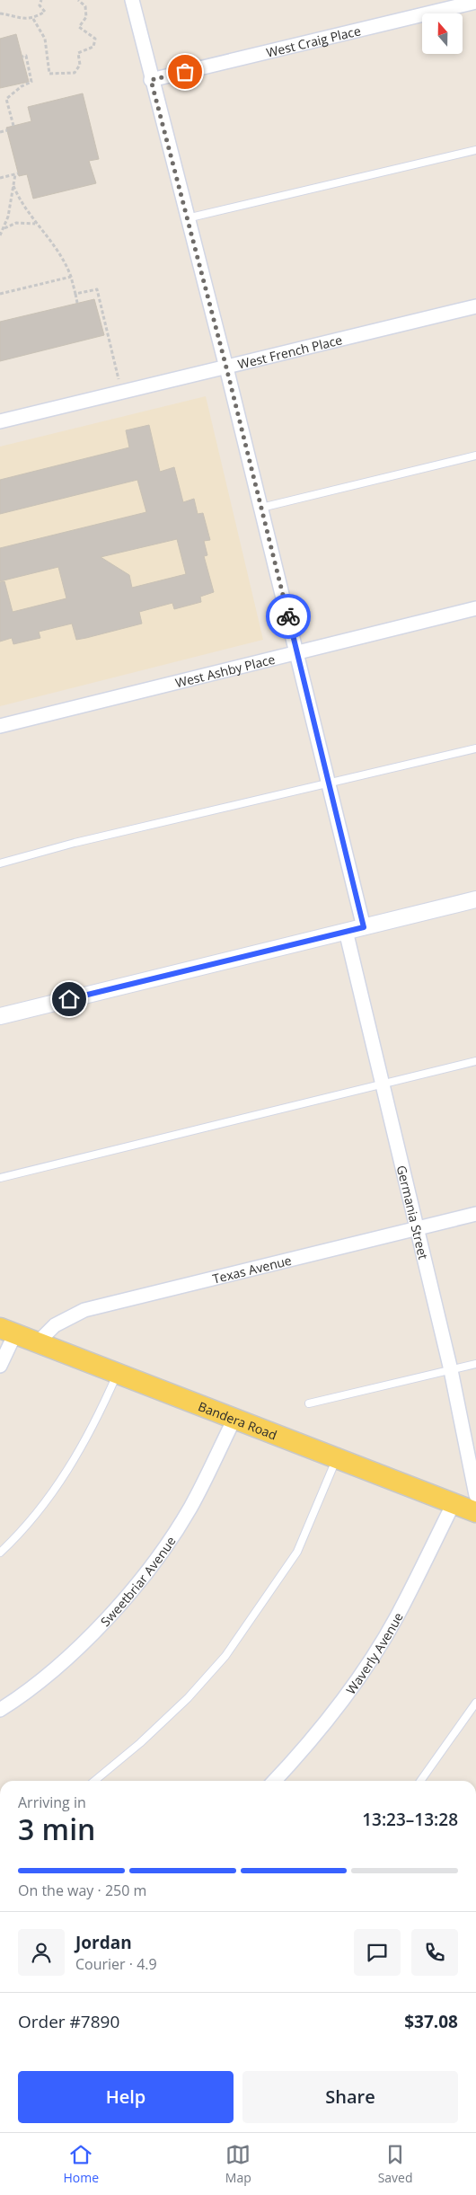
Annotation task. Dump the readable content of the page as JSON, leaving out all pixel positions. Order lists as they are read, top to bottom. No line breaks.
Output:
{"streets":{"main road":["Bandera Road"],"street":["West Craig Place","West French Place","West Ashby Place","Germania Street","Texas Avenue","Sweetbriar Avenue","Waverly Avenue"]},"crossings":[["Germania Street","Texas Avenue"],["Texas Avenue","Bandera Road"],["Bandera Road","Sweetbriar Avenue"],["Bandera Road","Waverly Avenue"]],"north":"top","page":{"heading":["3 min","Arriving in","13:23–13:28"],"panel":["Jordan","Courier · 4.9","Order #7890","$37.08"],"bar":"On the way · 250 m","buttons":["Help","Share"],"tabs":["Home","Map","Saved"]}}
